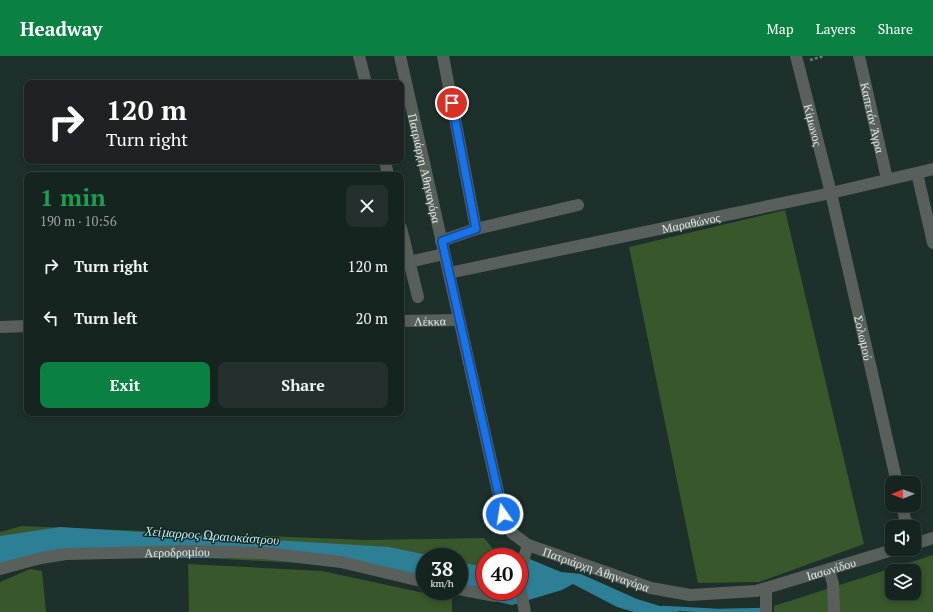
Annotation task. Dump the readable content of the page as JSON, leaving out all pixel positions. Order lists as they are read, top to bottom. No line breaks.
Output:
{"streets":{"street":["Καπετάν Άγρα","Κίμωνος","Πατριάρχη Αθηναγόρα","Μαραθώνος","Λέκκα","Σολωμού","Αεροδρομίου","Ιασωνίδου"]},"crossings":[["Καπετάν Άγρα","Μαραθώνος"],["Κίμωνος","Μαραθώνος"],["Κίμωνος","Σολωμού"],["Πατριάρχη Αθηναγόρα","Μαραθώνος"],["Πατριάρχη Αθηναγόρα","Λέκκα"],["Πατριάρχη Αθηναγόρα","Ιασωνίδου"],["Μαραθώνος","Σολωμού"]],"water":["Χείμαρρος Ωραιοκάστρου"],"north":"left","page":{"header":"Headway","nav":["Map","Layers","Share"],"turn":["120 m","Turn right"],"heading":["1 min","190 m · 10:56"],"list":[{"name":"Turn right","value":"120 m"},{"name":"Turn left","value":"20 m"}],"buttons":["Exit","Share"],"speed":"38 km/h","limit":"40"}}
